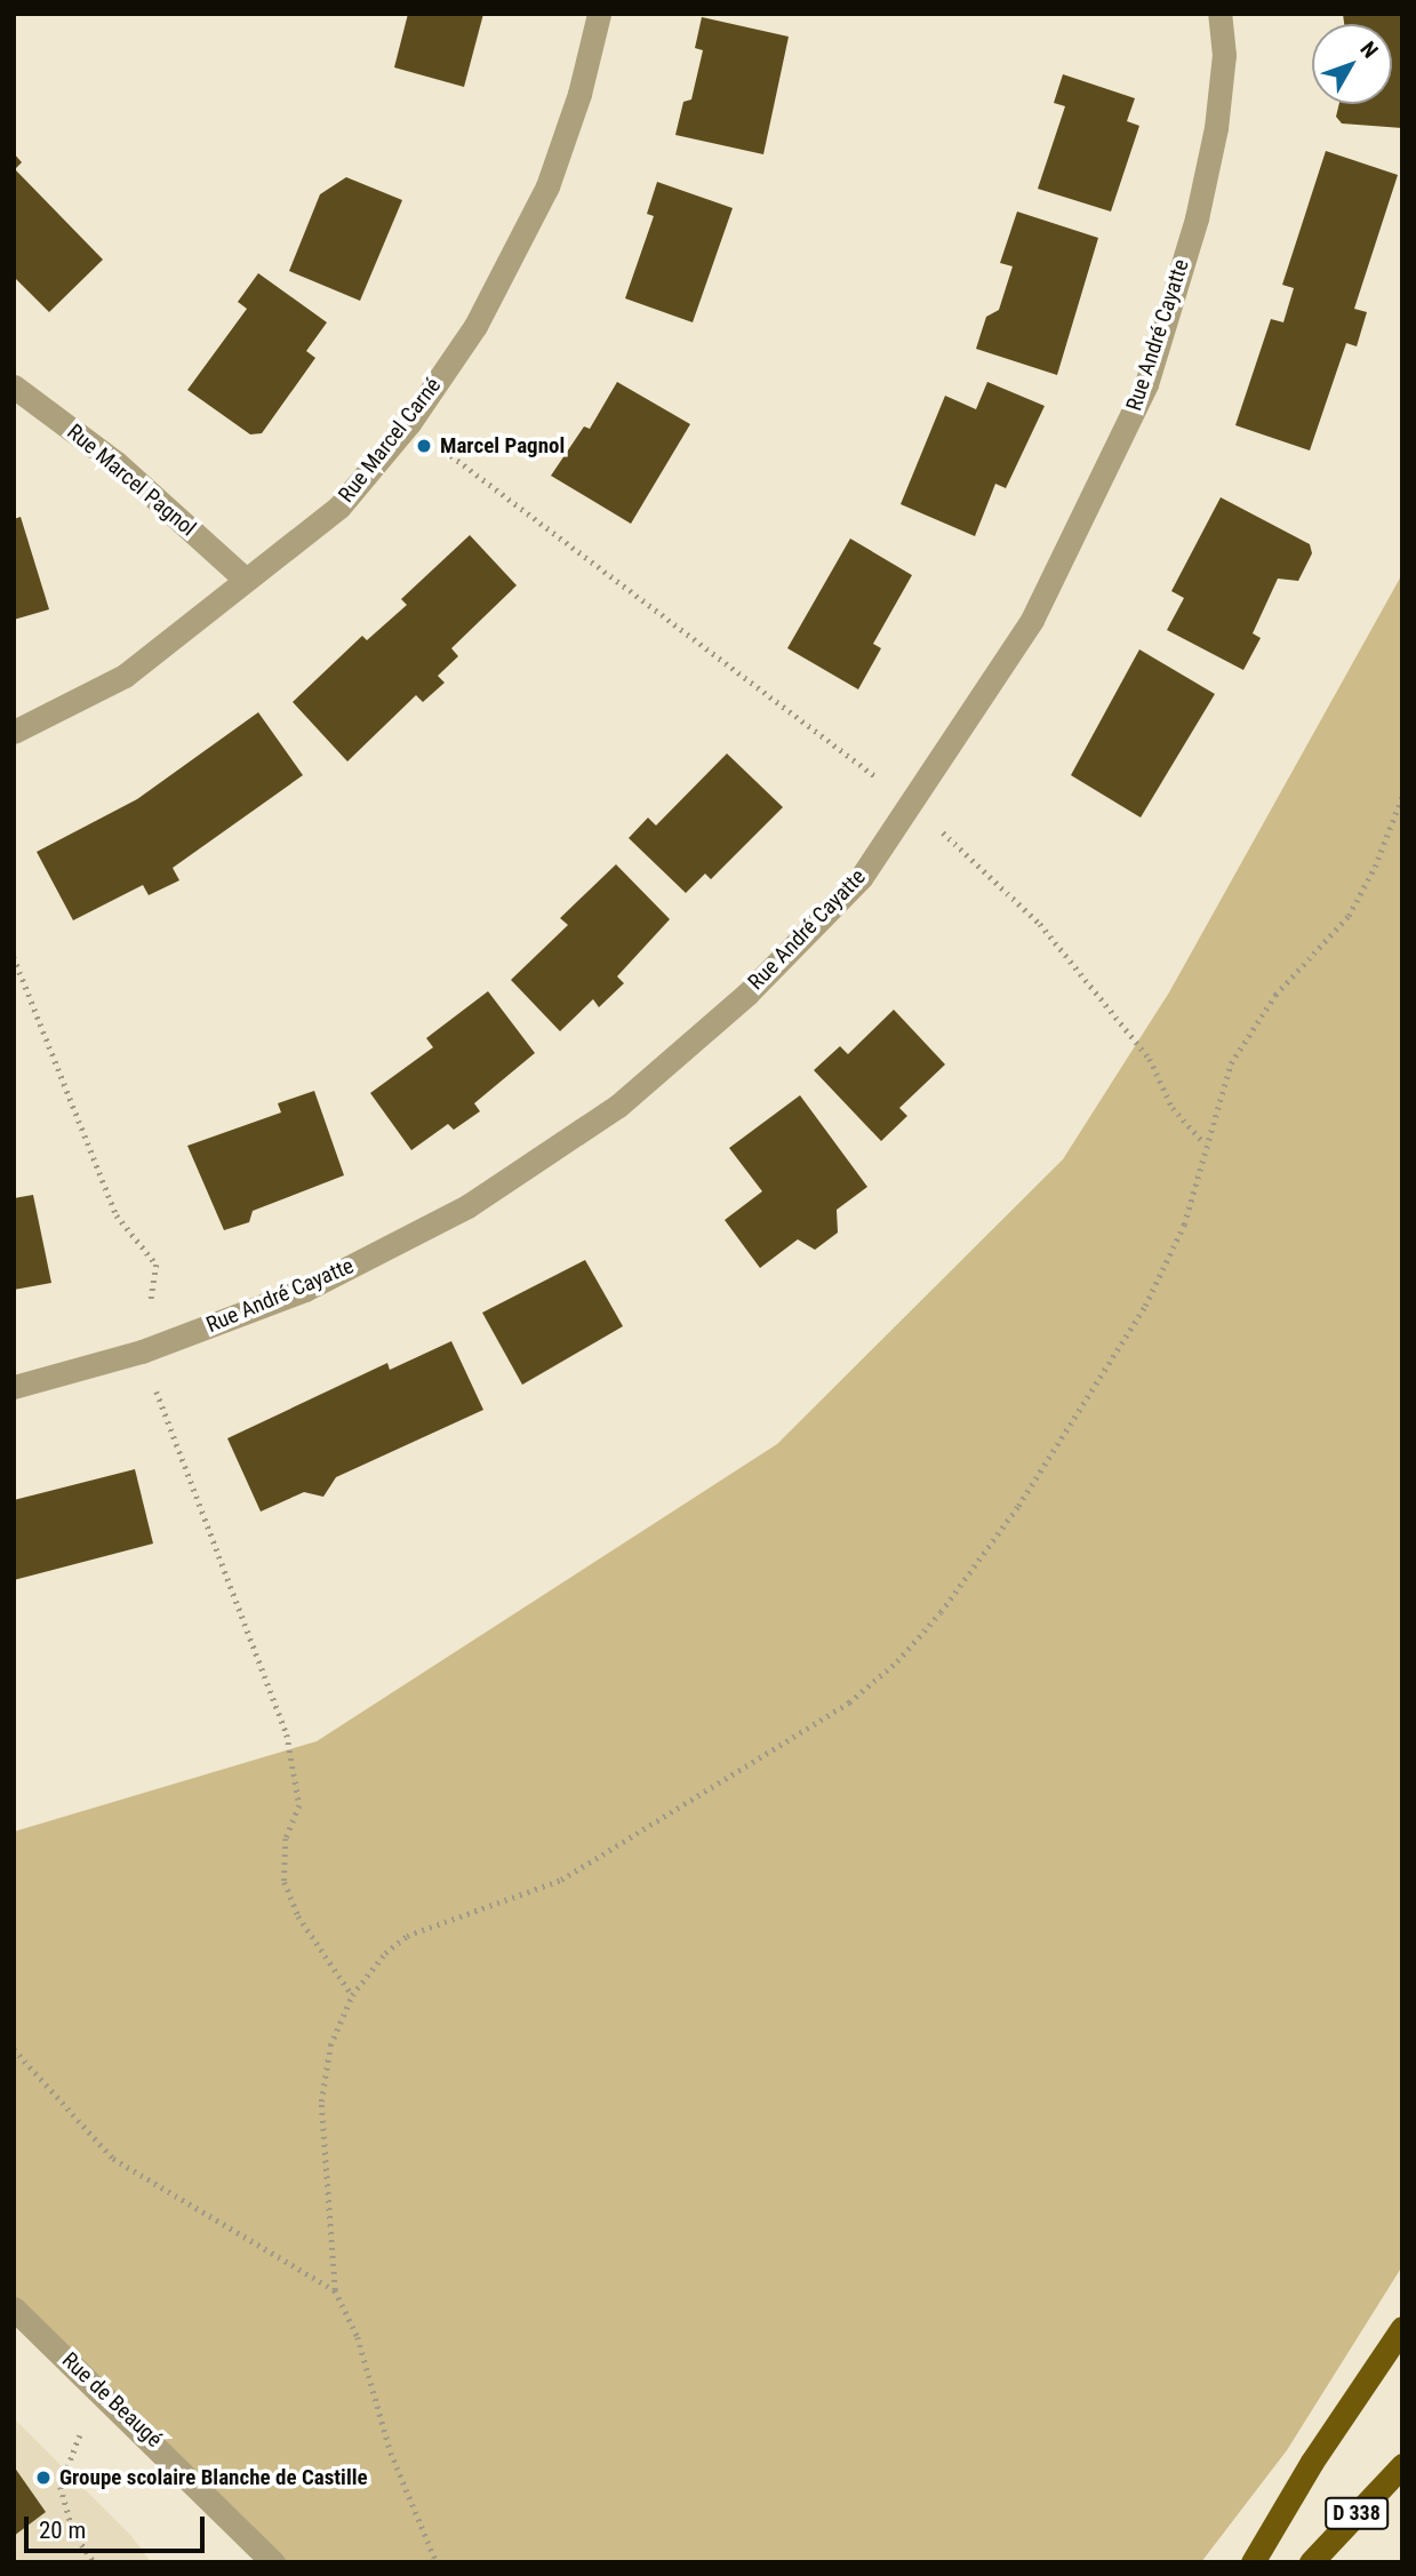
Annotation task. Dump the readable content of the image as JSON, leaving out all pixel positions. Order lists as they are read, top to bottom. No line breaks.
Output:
{"streets":{"highway":["D 338"],"street":["Rue André Cayatte","Rue Marcel Carné","Rue Marcel Pagnol","Rue de Beaugé"]},"crossings":[["Rue Marcel Carné","Rue Marcel Pagnol"]],"places":["Marcel Pagnol","Groupe scolaire Blanche de Castille"],"scale_bar":"20 m","north":"top right"}
